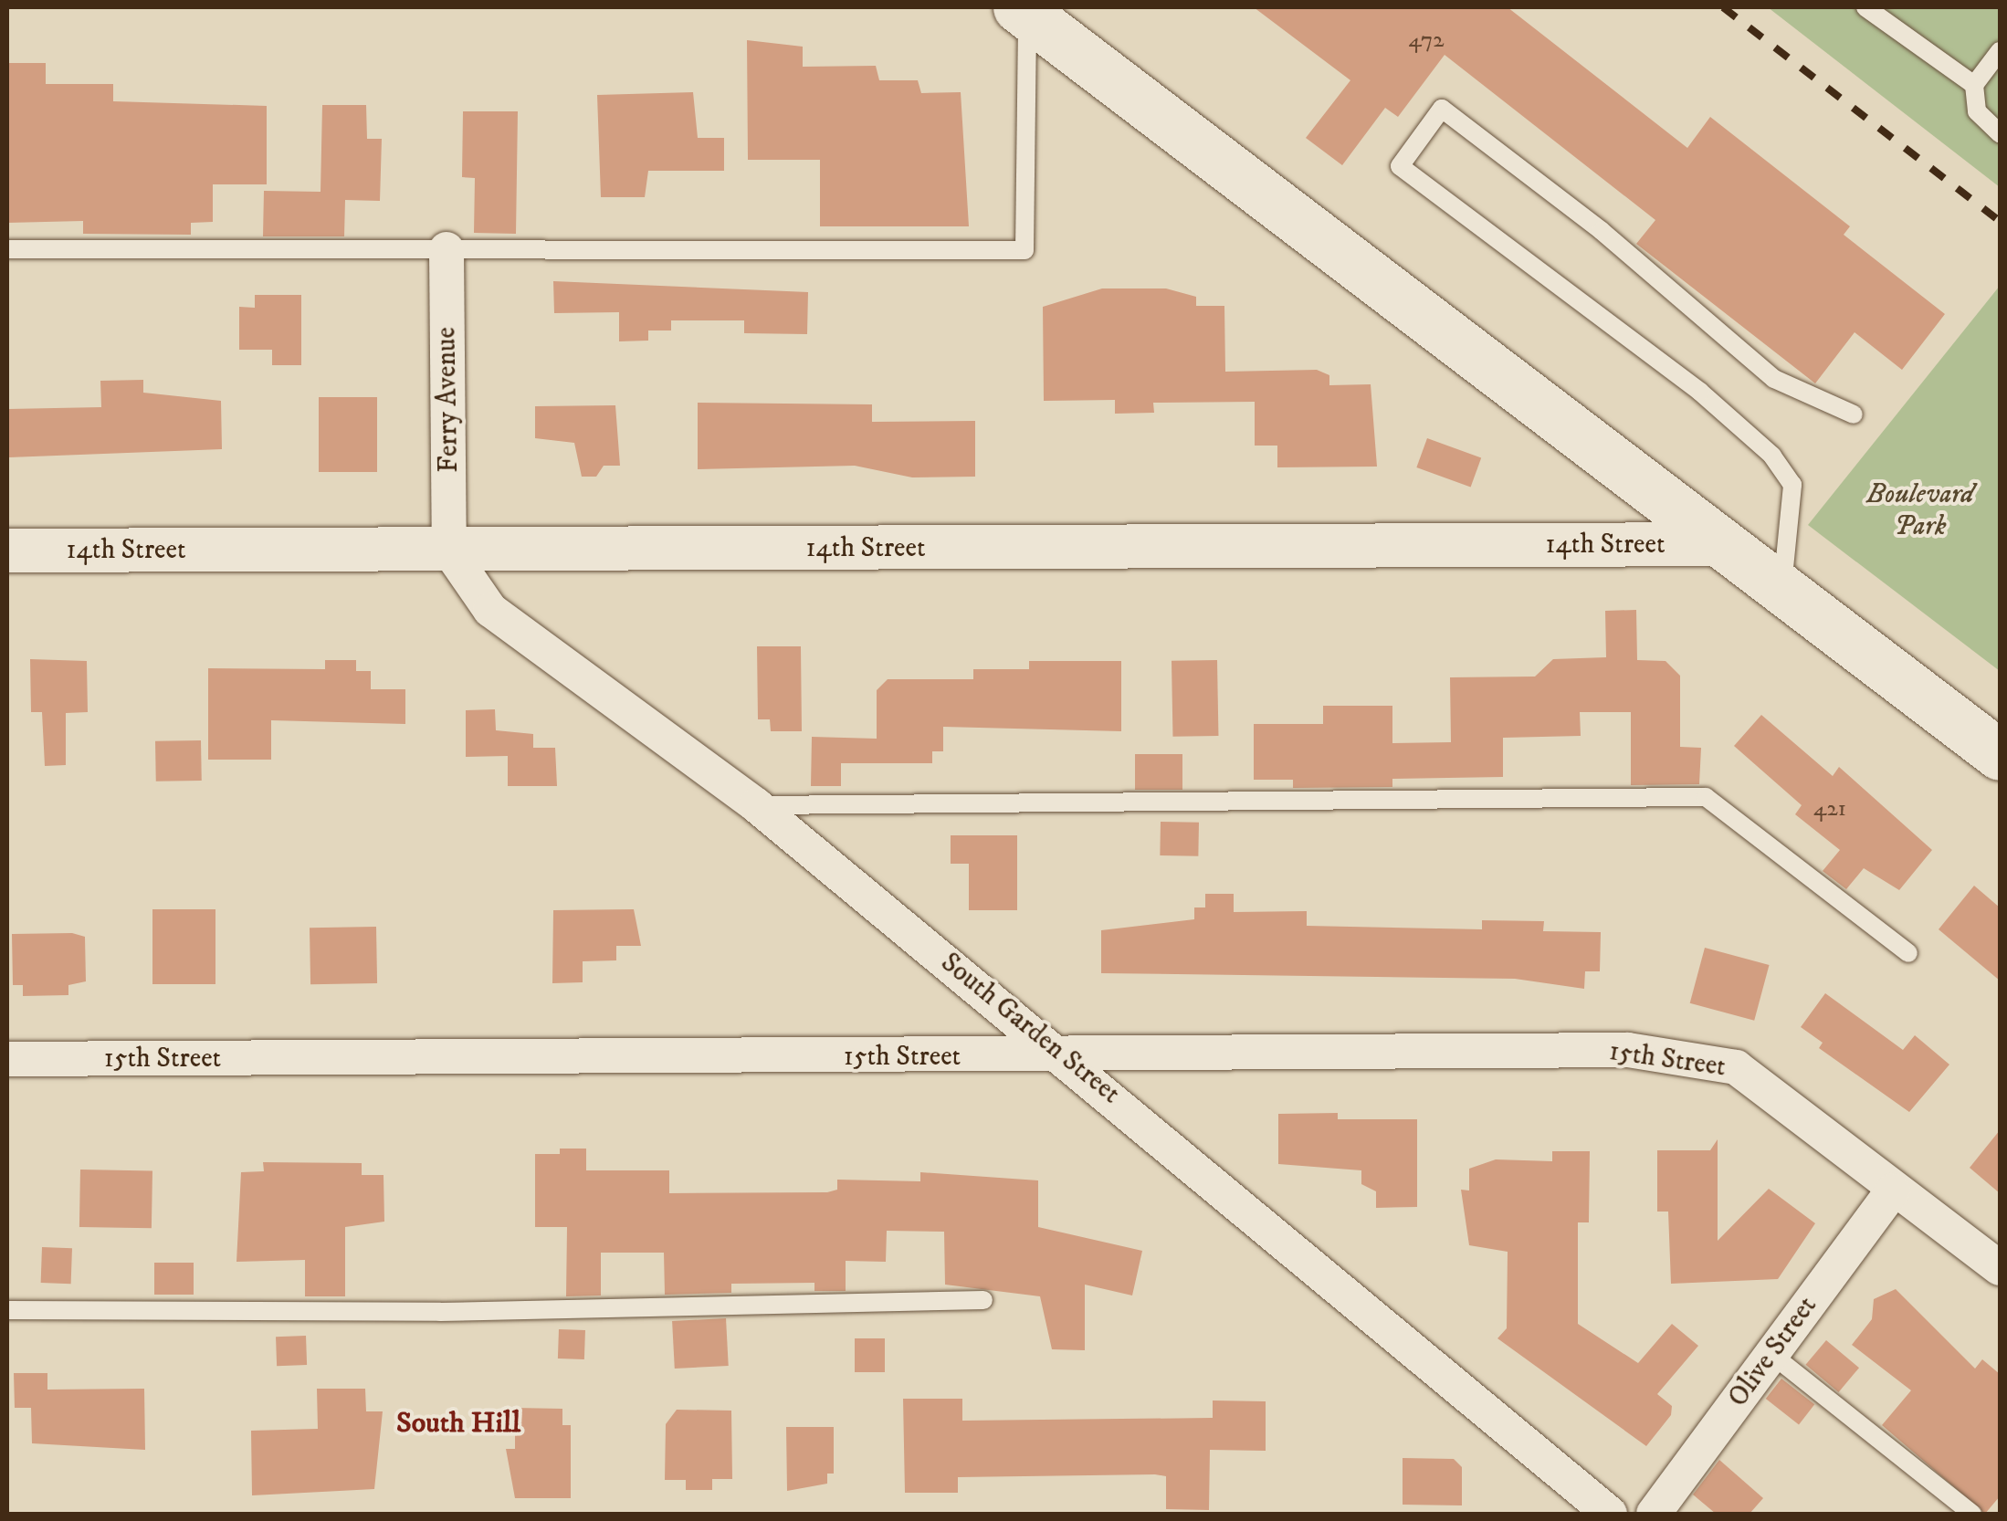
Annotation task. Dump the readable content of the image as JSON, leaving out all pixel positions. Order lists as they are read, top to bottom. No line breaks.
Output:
{"streets":{"street":["Ferry Avenue","14th Street","South Garden Street","15th Street","Olive Street"]},"crossings":[["Ferry Avenue","14th Street"],["Ferry Avenue","South Garden Street"],["14th Street","South Garden Street"],["South Garden Street","15th Street"],["15th Street","Olive Street"]],"districts":["South Hill"],"parks":["Boulevard Park"],"house_numbers":["472","421"]}
